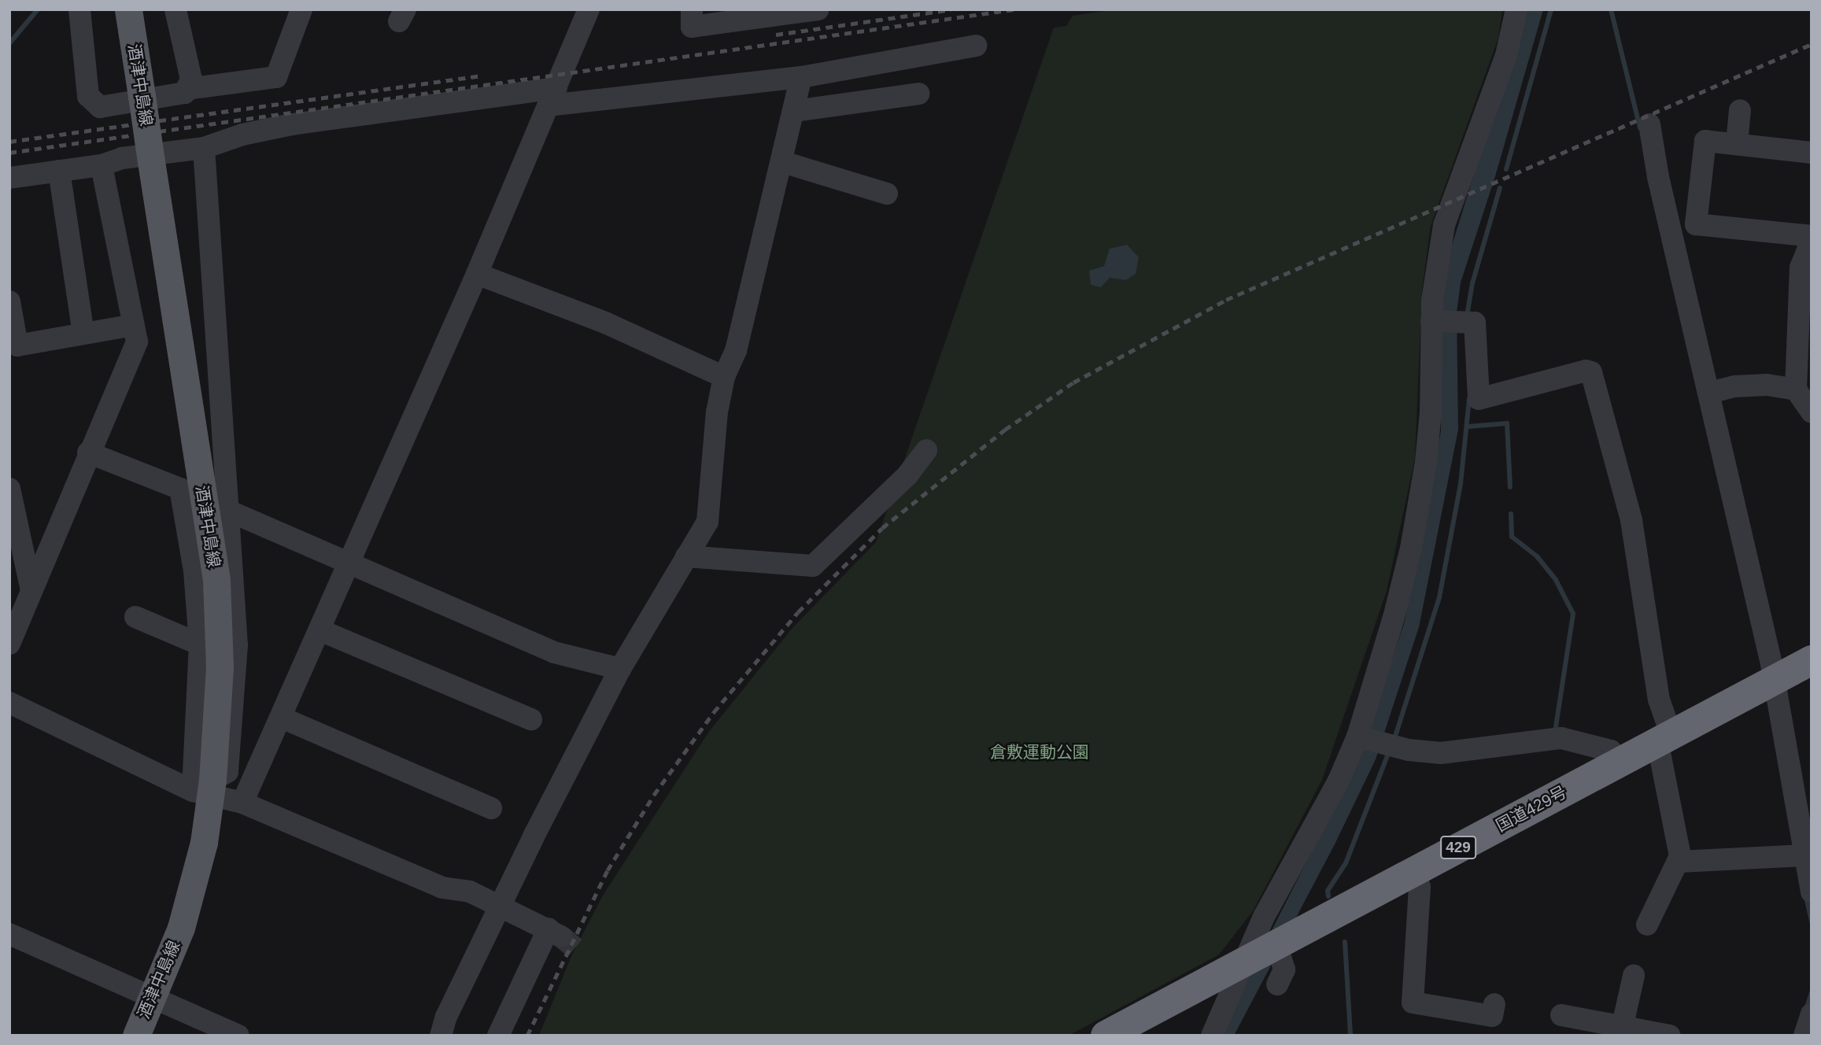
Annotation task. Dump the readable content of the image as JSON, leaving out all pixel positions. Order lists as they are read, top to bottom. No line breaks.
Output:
{"streets":{"highway":["国道429号","429"],"main road":["酒津中島線"]},"parks":["倉敷運動公園"]}
